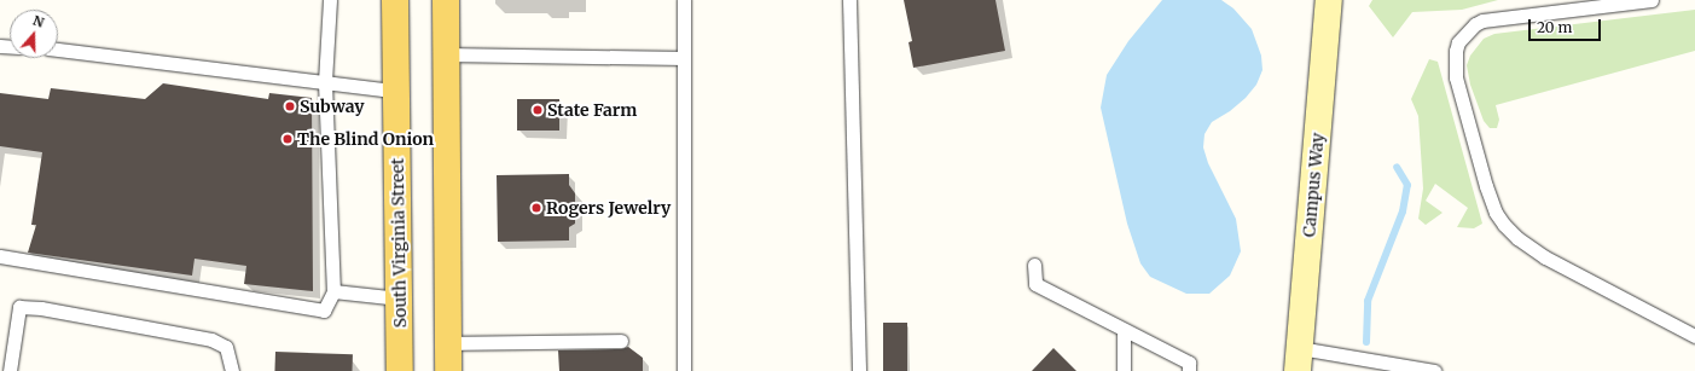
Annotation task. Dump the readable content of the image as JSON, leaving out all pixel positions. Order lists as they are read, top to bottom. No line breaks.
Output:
{"streets":{"main road":["South Virginia Street"],"street":["Campus Way"]},"places":["Subway","State Farm","The Blind Onion","Rogers Jewelry"],"scale_bar":"20 m","north":"top"}
